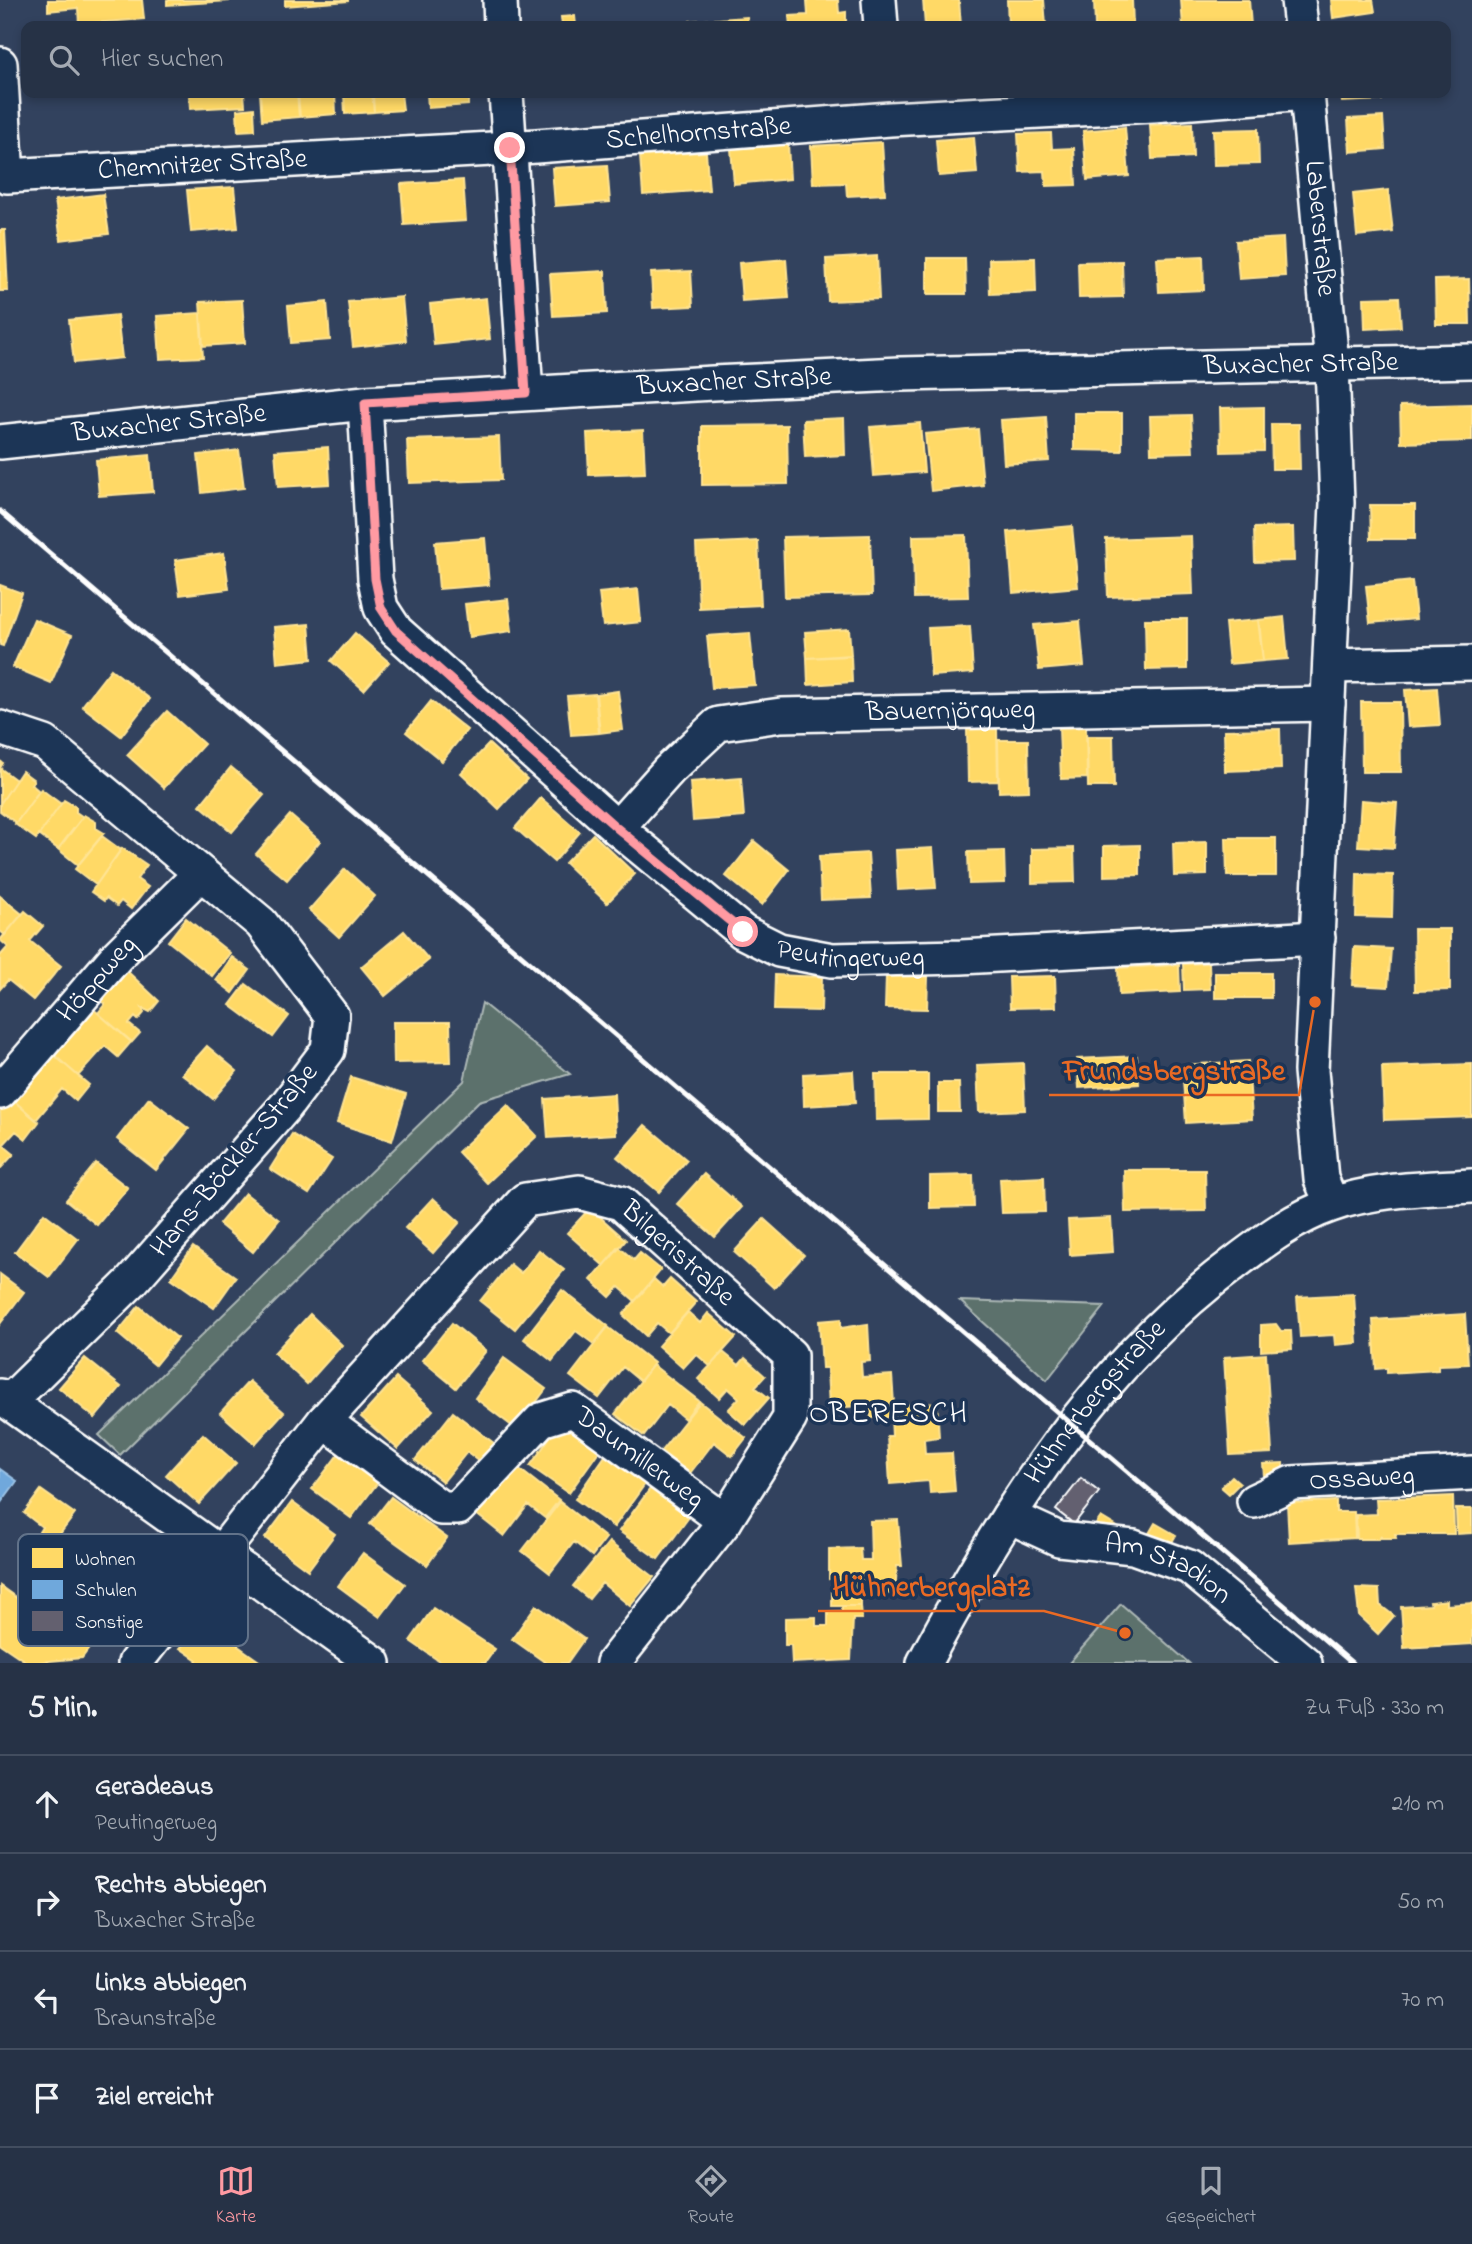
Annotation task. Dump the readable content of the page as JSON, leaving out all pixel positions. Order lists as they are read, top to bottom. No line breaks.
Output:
{"streets":{"street":["Schelhornstraße","Chemnitzer Straße","Laberstraße","Buxacher Straße","Bauernjörgweg","Peutingerweg","Höppweg","Hans-Böckler-Straße","Bilgeristraße","Hühnerbergstraße","Daumillerweg","Ossaweg","Am Stadion"]},"crossings":[["Schelhornstraße","Chemnitzer Straße"],["Laberstraße","Buxacher Straße"],["Laberstraße","Bauernjörgweg"],["Laberstraße","Peutingerweg"],["Laberstraße","Hühnerbergstraße"],["Buxacher Straße","Peutingerweg"],["Bauernjörgweg","Peutingerweg"],["Höppweg","Hans-Böckler-Straße"],["Bilgeristraße","Daumillerweg"],["Hühnerbergstraße","Am Stadion"]],"districts":["OBERESCH"],"places":["Frundsbergstraße","Hühnerbergplatz"],"legend":["Wohnen","Schulen","Sonstige"],"page":{"search":"Hier suchen","heading":["5 Min.","Zu Fuß · 330 m"],"list":[["Geradeaus","Peutingerweg","210 m"],["Rechts abbiegen","Buxacher Straße","50 m"],["Links abbiegen","Braunstraße","70 m"],"Ziel erreicht"],"nav":["Karte","Route","Gespeichert"]}}
